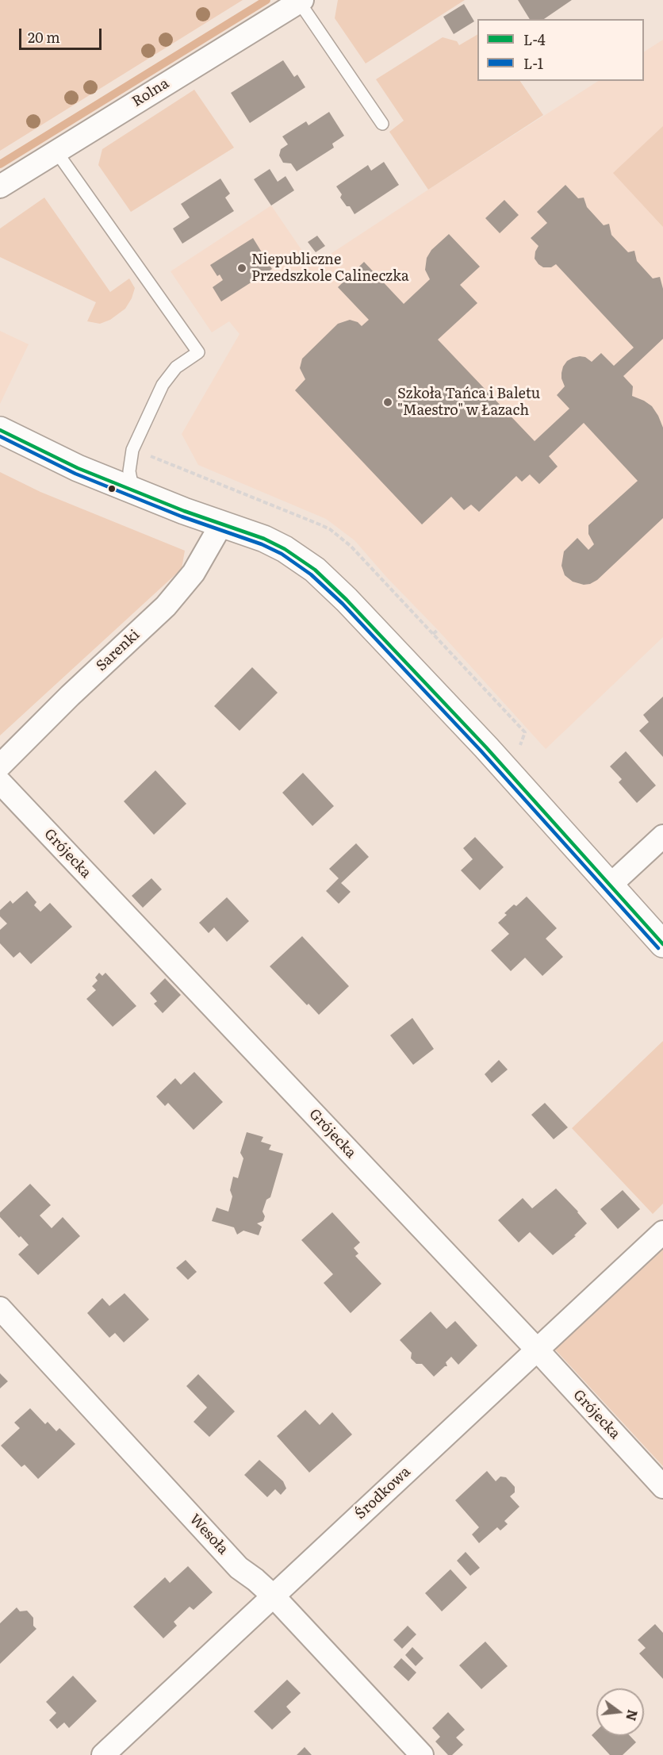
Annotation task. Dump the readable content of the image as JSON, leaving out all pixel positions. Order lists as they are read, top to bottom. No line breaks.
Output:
{"streets":{"street":["Rolna","Sarenki","Grójecka","Środkowa","Wesoła"]},"crossings":[["Grójecka","Środkowa"],["Środkowa","Wesoła"]],"places":["Niepubliczne Przedszkole Calineczka","Szkoła Tańca i Baletu \"Maestro\" w Łazach"],"lines":["transit line L-4","transit line L-1"],"legend":["L-4","L-1"],"scale_bar":"20 m","north":"right"}
